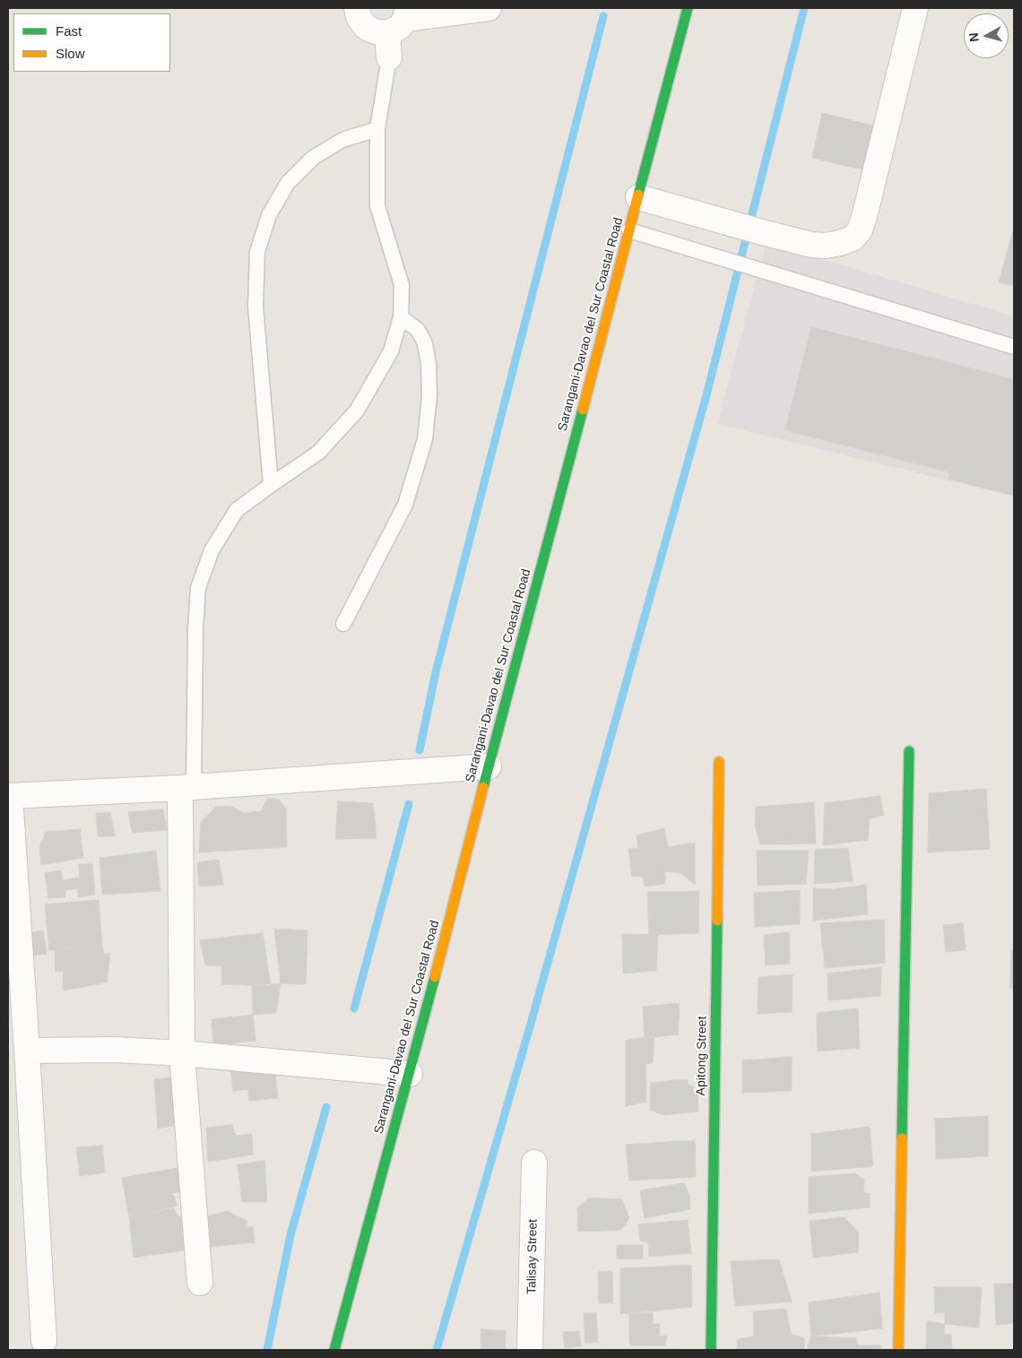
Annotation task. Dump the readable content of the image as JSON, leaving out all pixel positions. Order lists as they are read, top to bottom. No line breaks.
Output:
{"streets":{"main road":["Sarangani-Davao del Sur Coastal Road","Apitong Street"],"street":["Talisay Street"]},"legend":["Fast","Slow"],"north":"left"}
